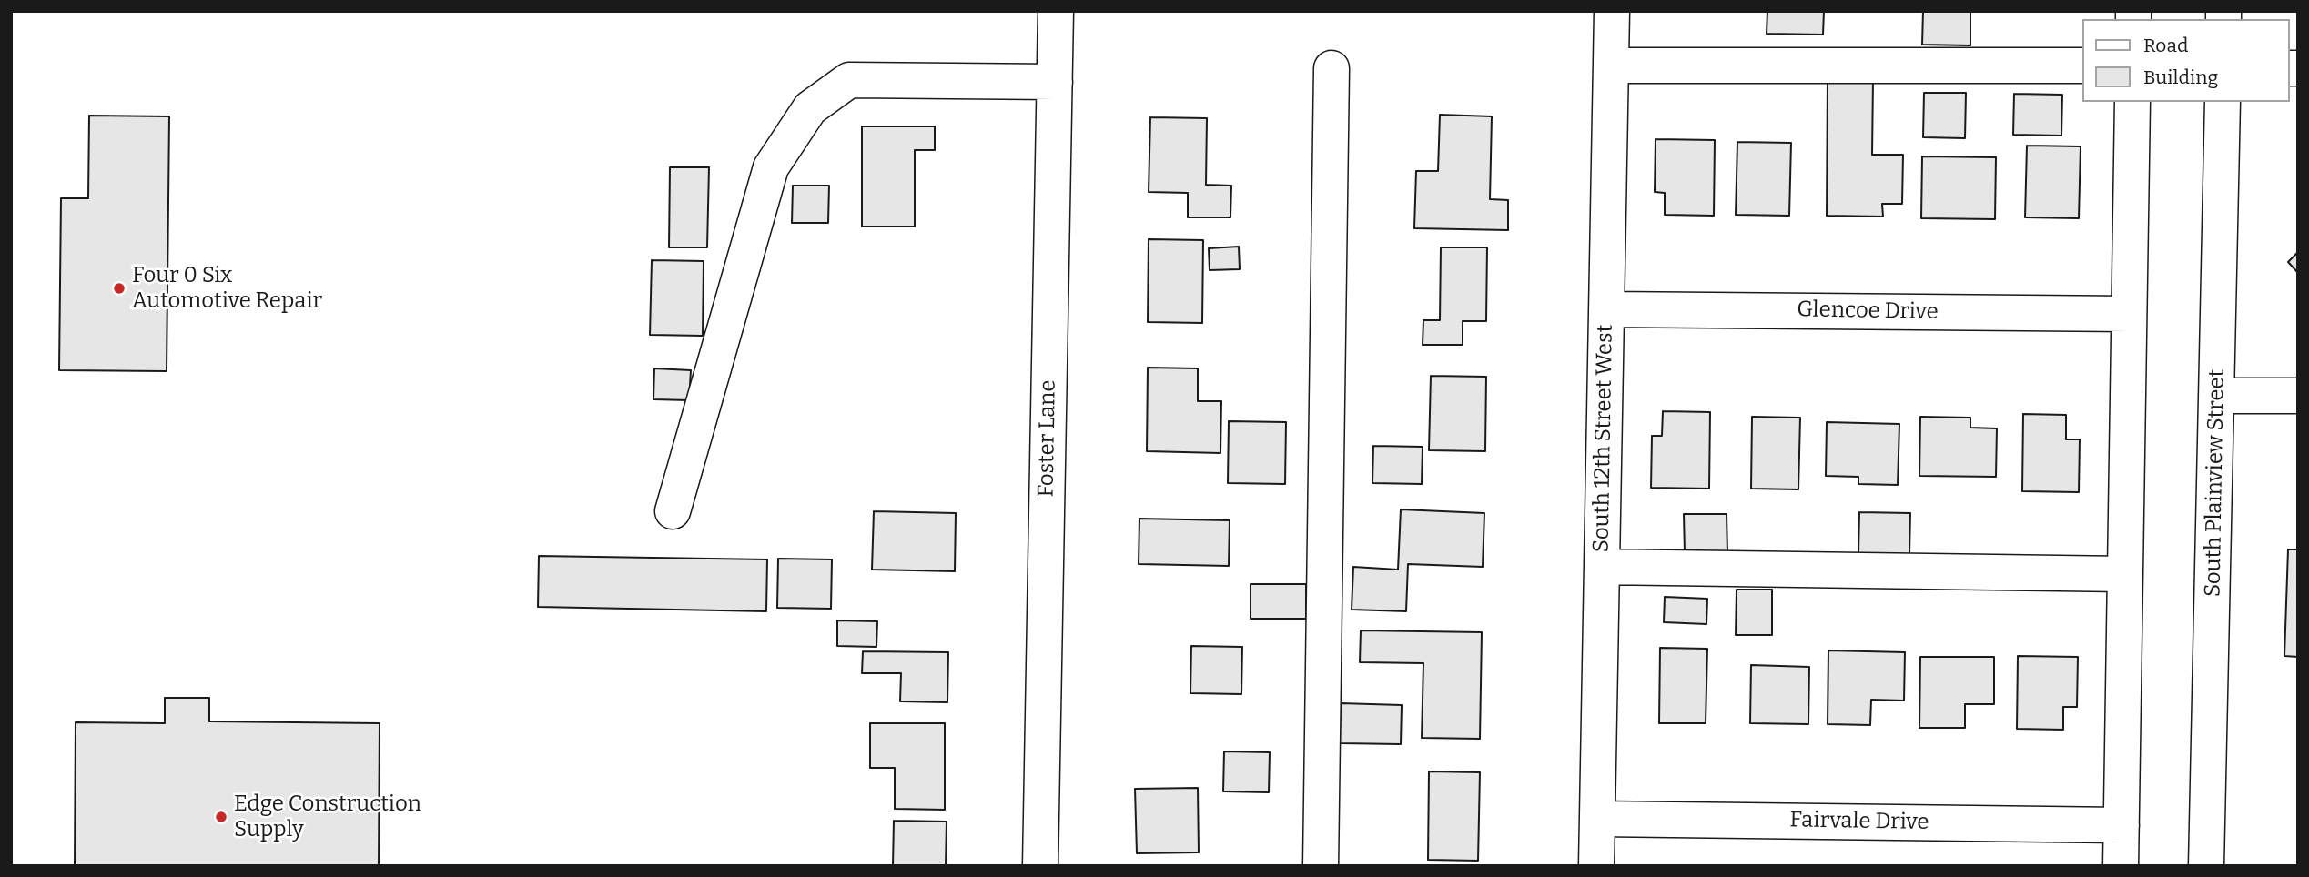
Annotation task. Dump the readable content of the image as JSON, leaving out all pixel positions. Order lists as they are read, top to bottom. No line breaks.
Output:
{"streets":{"street":["Glencoe Drive","Foster Lane","South 12th Street West","South Plainview Street","Fairvale Drive"]},"crossings":[["Glencoe Drive","South 12th Street West"],["South 12th Street West","Fairvale Drive"]],"places":["Four 0 Six Automotive Repair","Edge Construction Supply"],"legend":["Road","Building"]}
